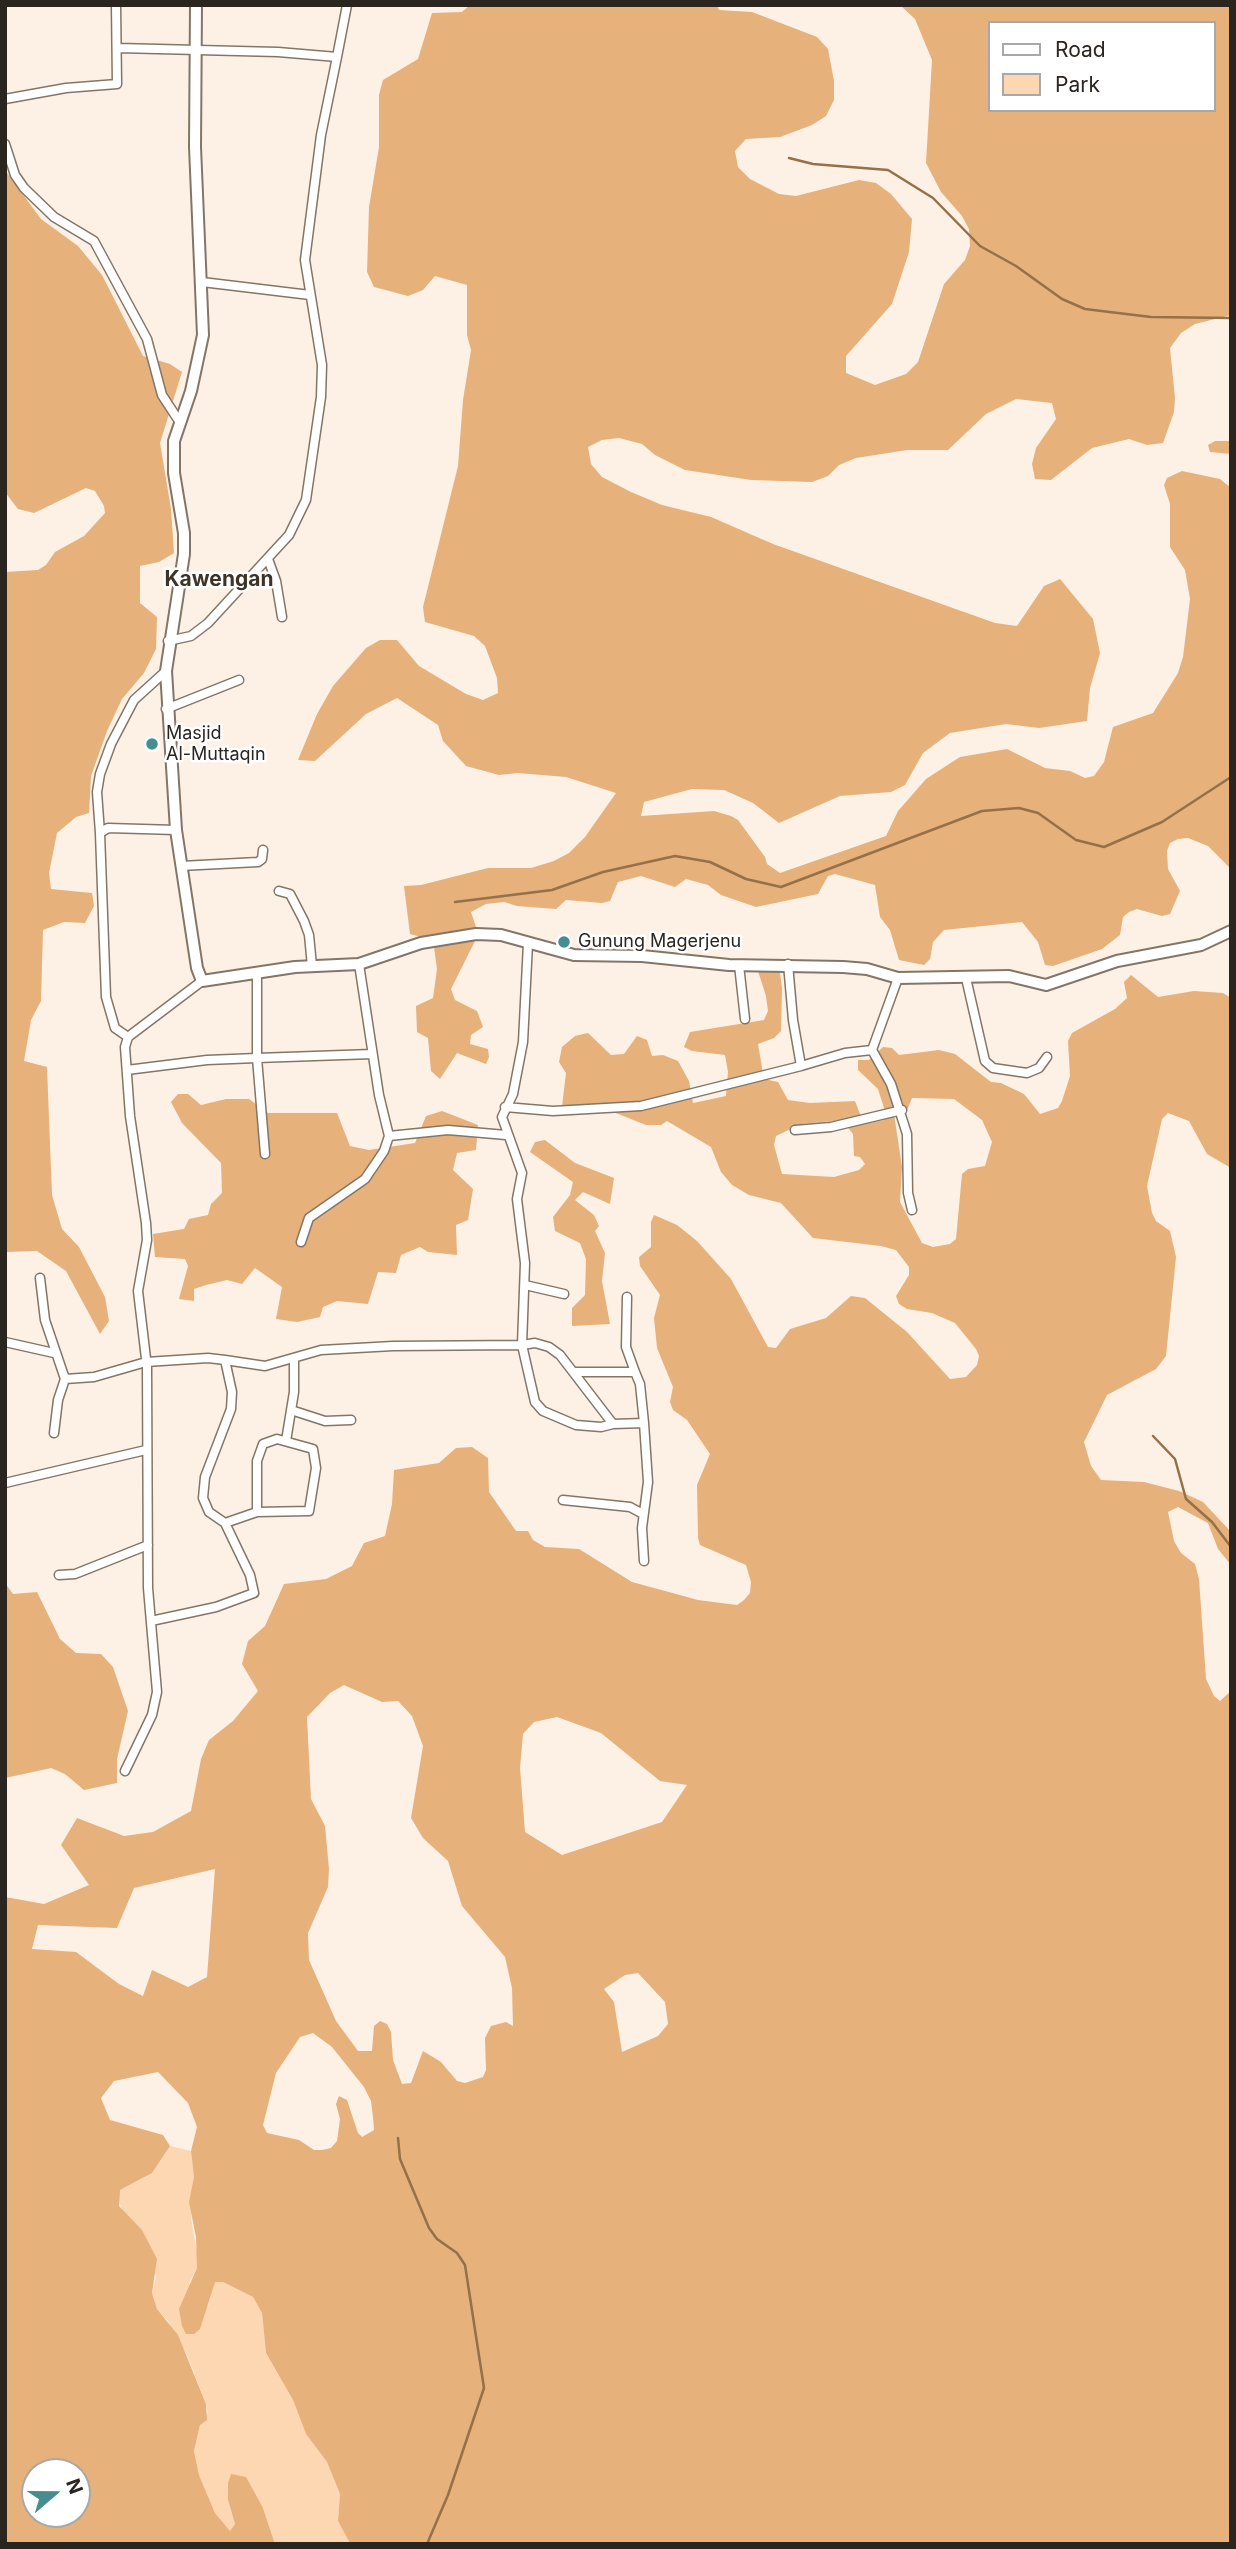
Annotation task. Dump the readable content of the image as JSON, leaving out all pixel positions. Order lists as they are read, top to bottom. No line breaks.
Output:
{"districts":["Kawengan"],"places":["Masjid Al-Muttaqin","Gunung Magerjenu"],"legend":["Road","Park"],"north":"right"}
